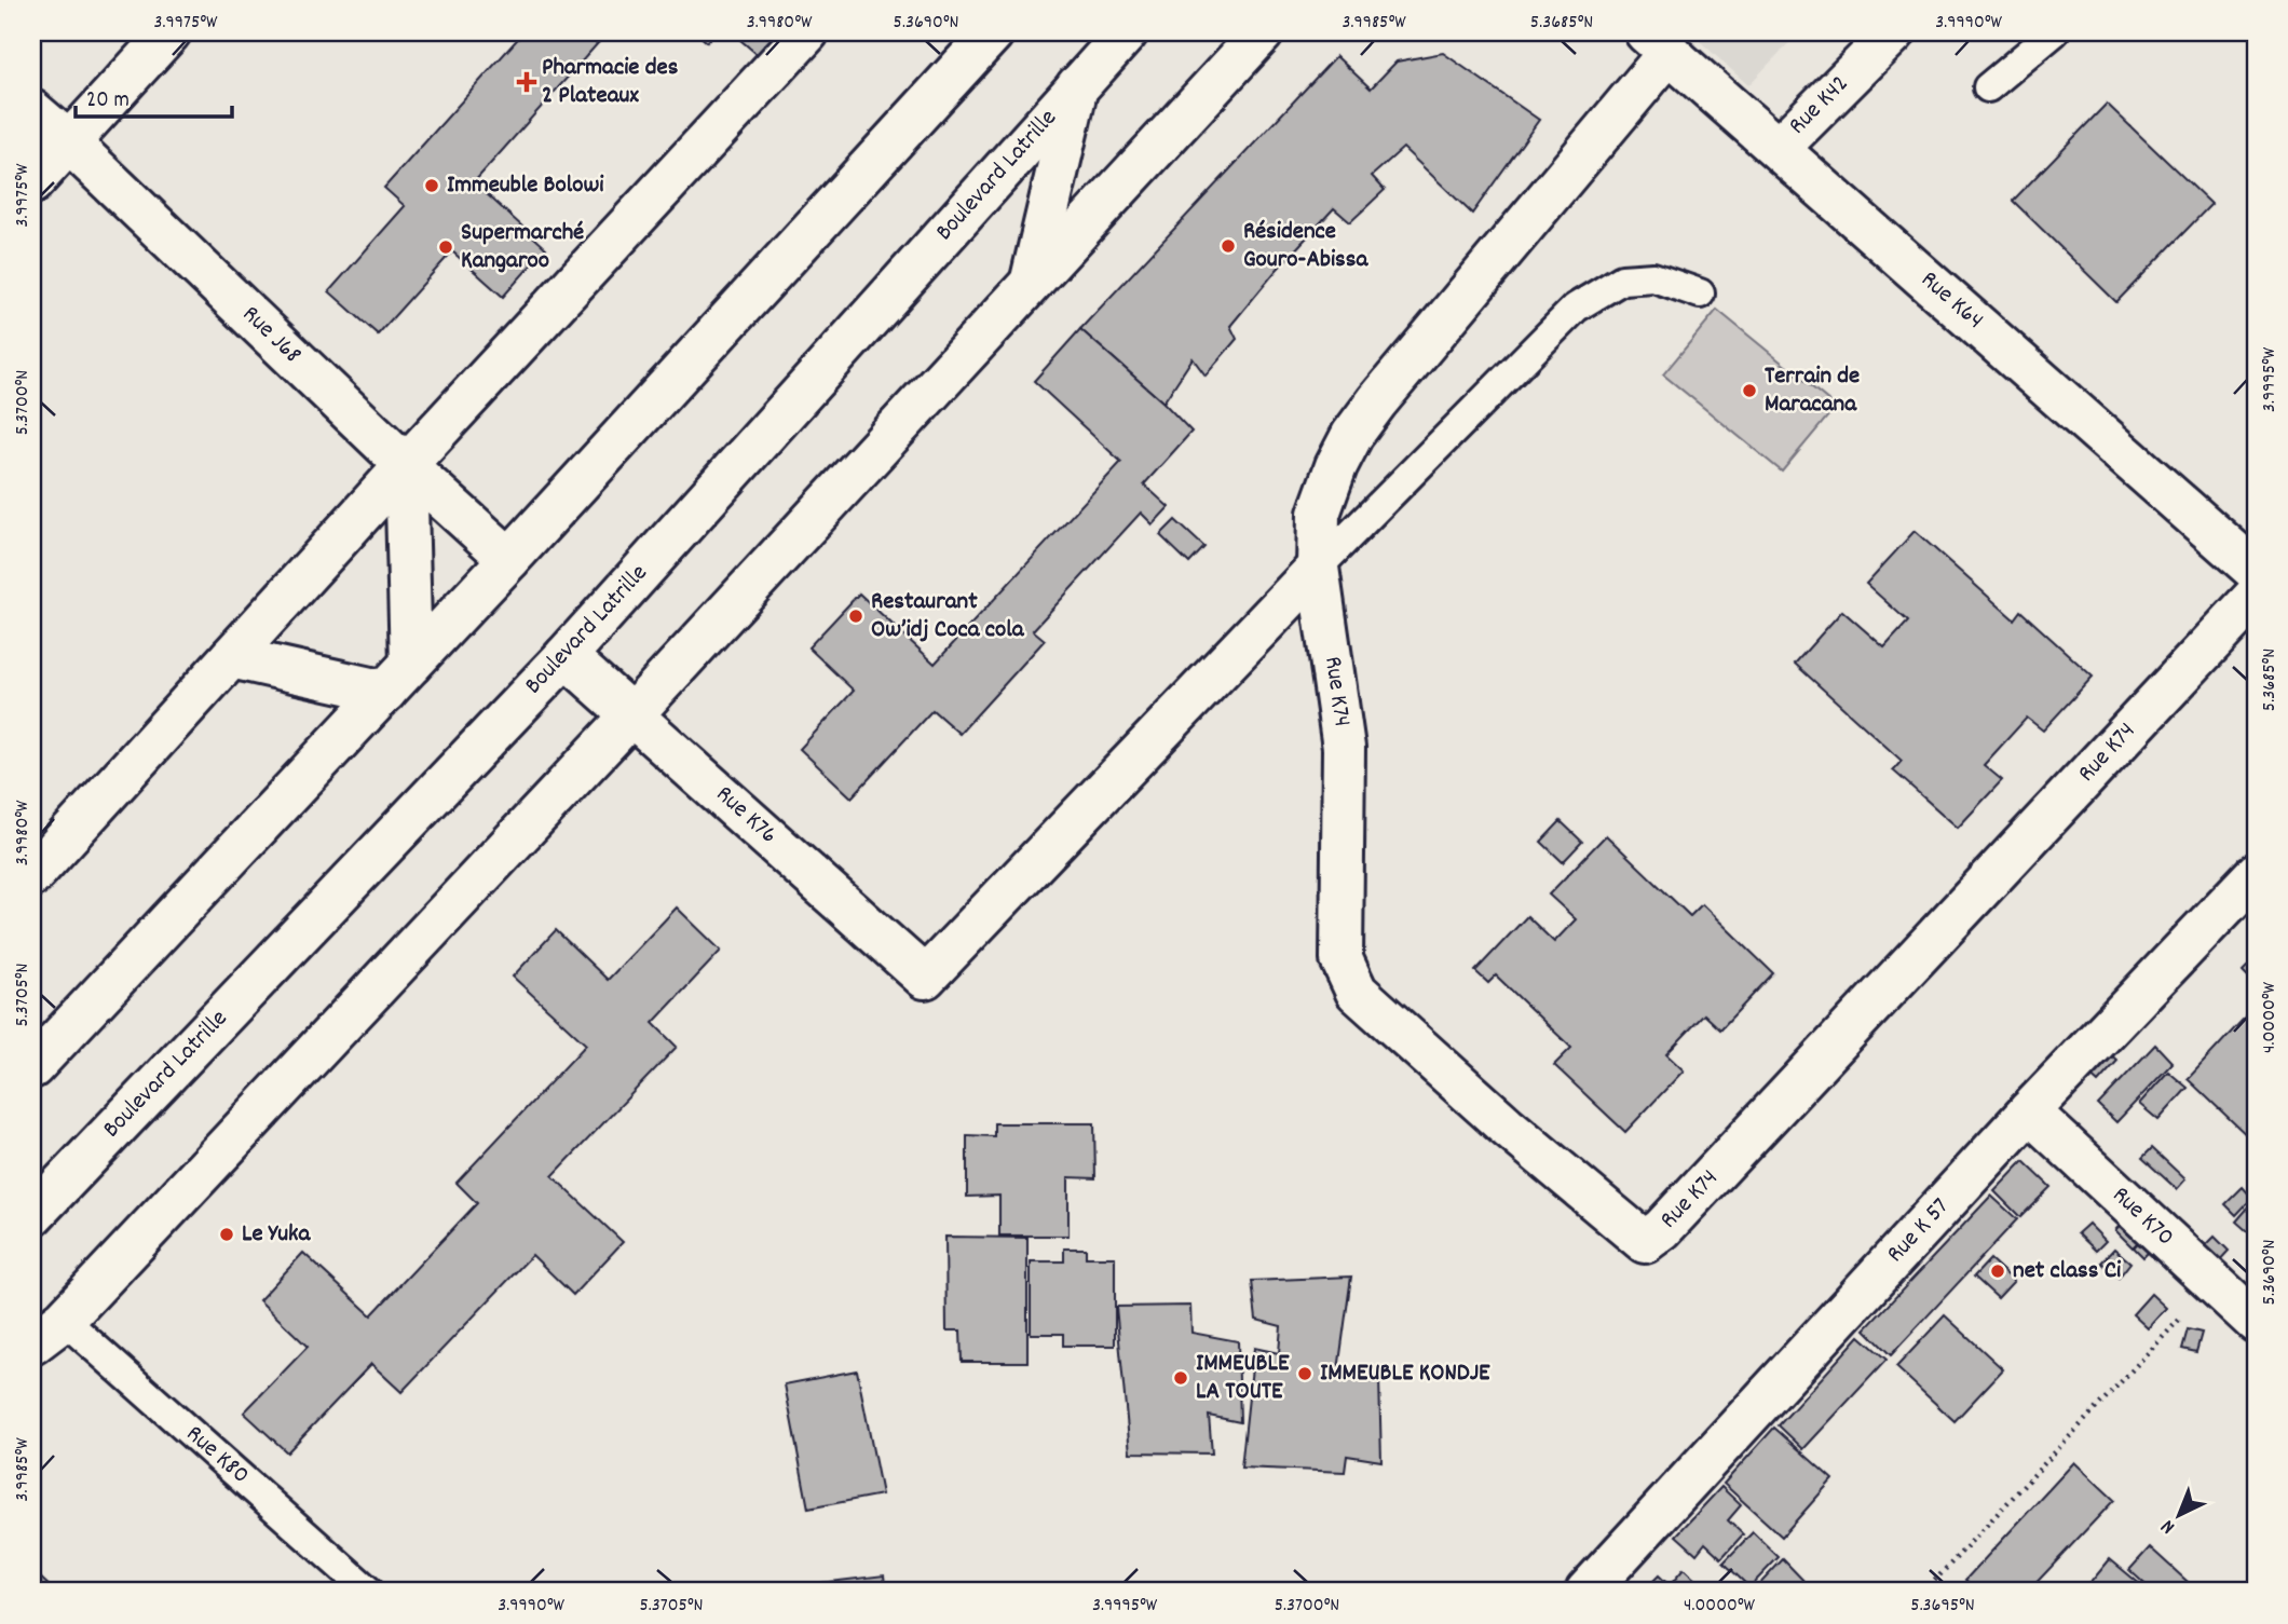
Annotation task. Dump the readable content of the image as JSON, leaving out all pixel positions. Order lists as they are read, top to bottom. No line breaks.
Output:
{"streets":{"street":["Rue K42","Boulevard Latrille","Rue K64","Rue J68","Rue K74","Rue K76","Rue K70","Rue K 57"],"lane":["Rue K80"]},"crossings":[["Rue K42","Rue K64"],["Boulevard Latrille","Rue K76"],["Rue K74","Rue K76"],["Rue K70","Rue K 57"]],"places":{"health":["Pharmacie des 2 Plateaux"],"other":["Immeuble Bolowi","Résidence Gouro-Abissa","Supermarché Kangaroo","Terrain de Maracana","Restaurant Ow’idj Coca cola","Le Yuka","net class Ci","IMMEUBLE KONDJE","IMMEUBLE LA TOUTE"]},"scale_bar":"20 m","north":"bottom left","coordinates":["3.9975°W","3.9980°W","5.3690°N","3.9985°W","5.3685°N","3.9990°W","3.9995°W","5.3700°N","5.3705°N","4.0000°W","5.3695°N"]}
